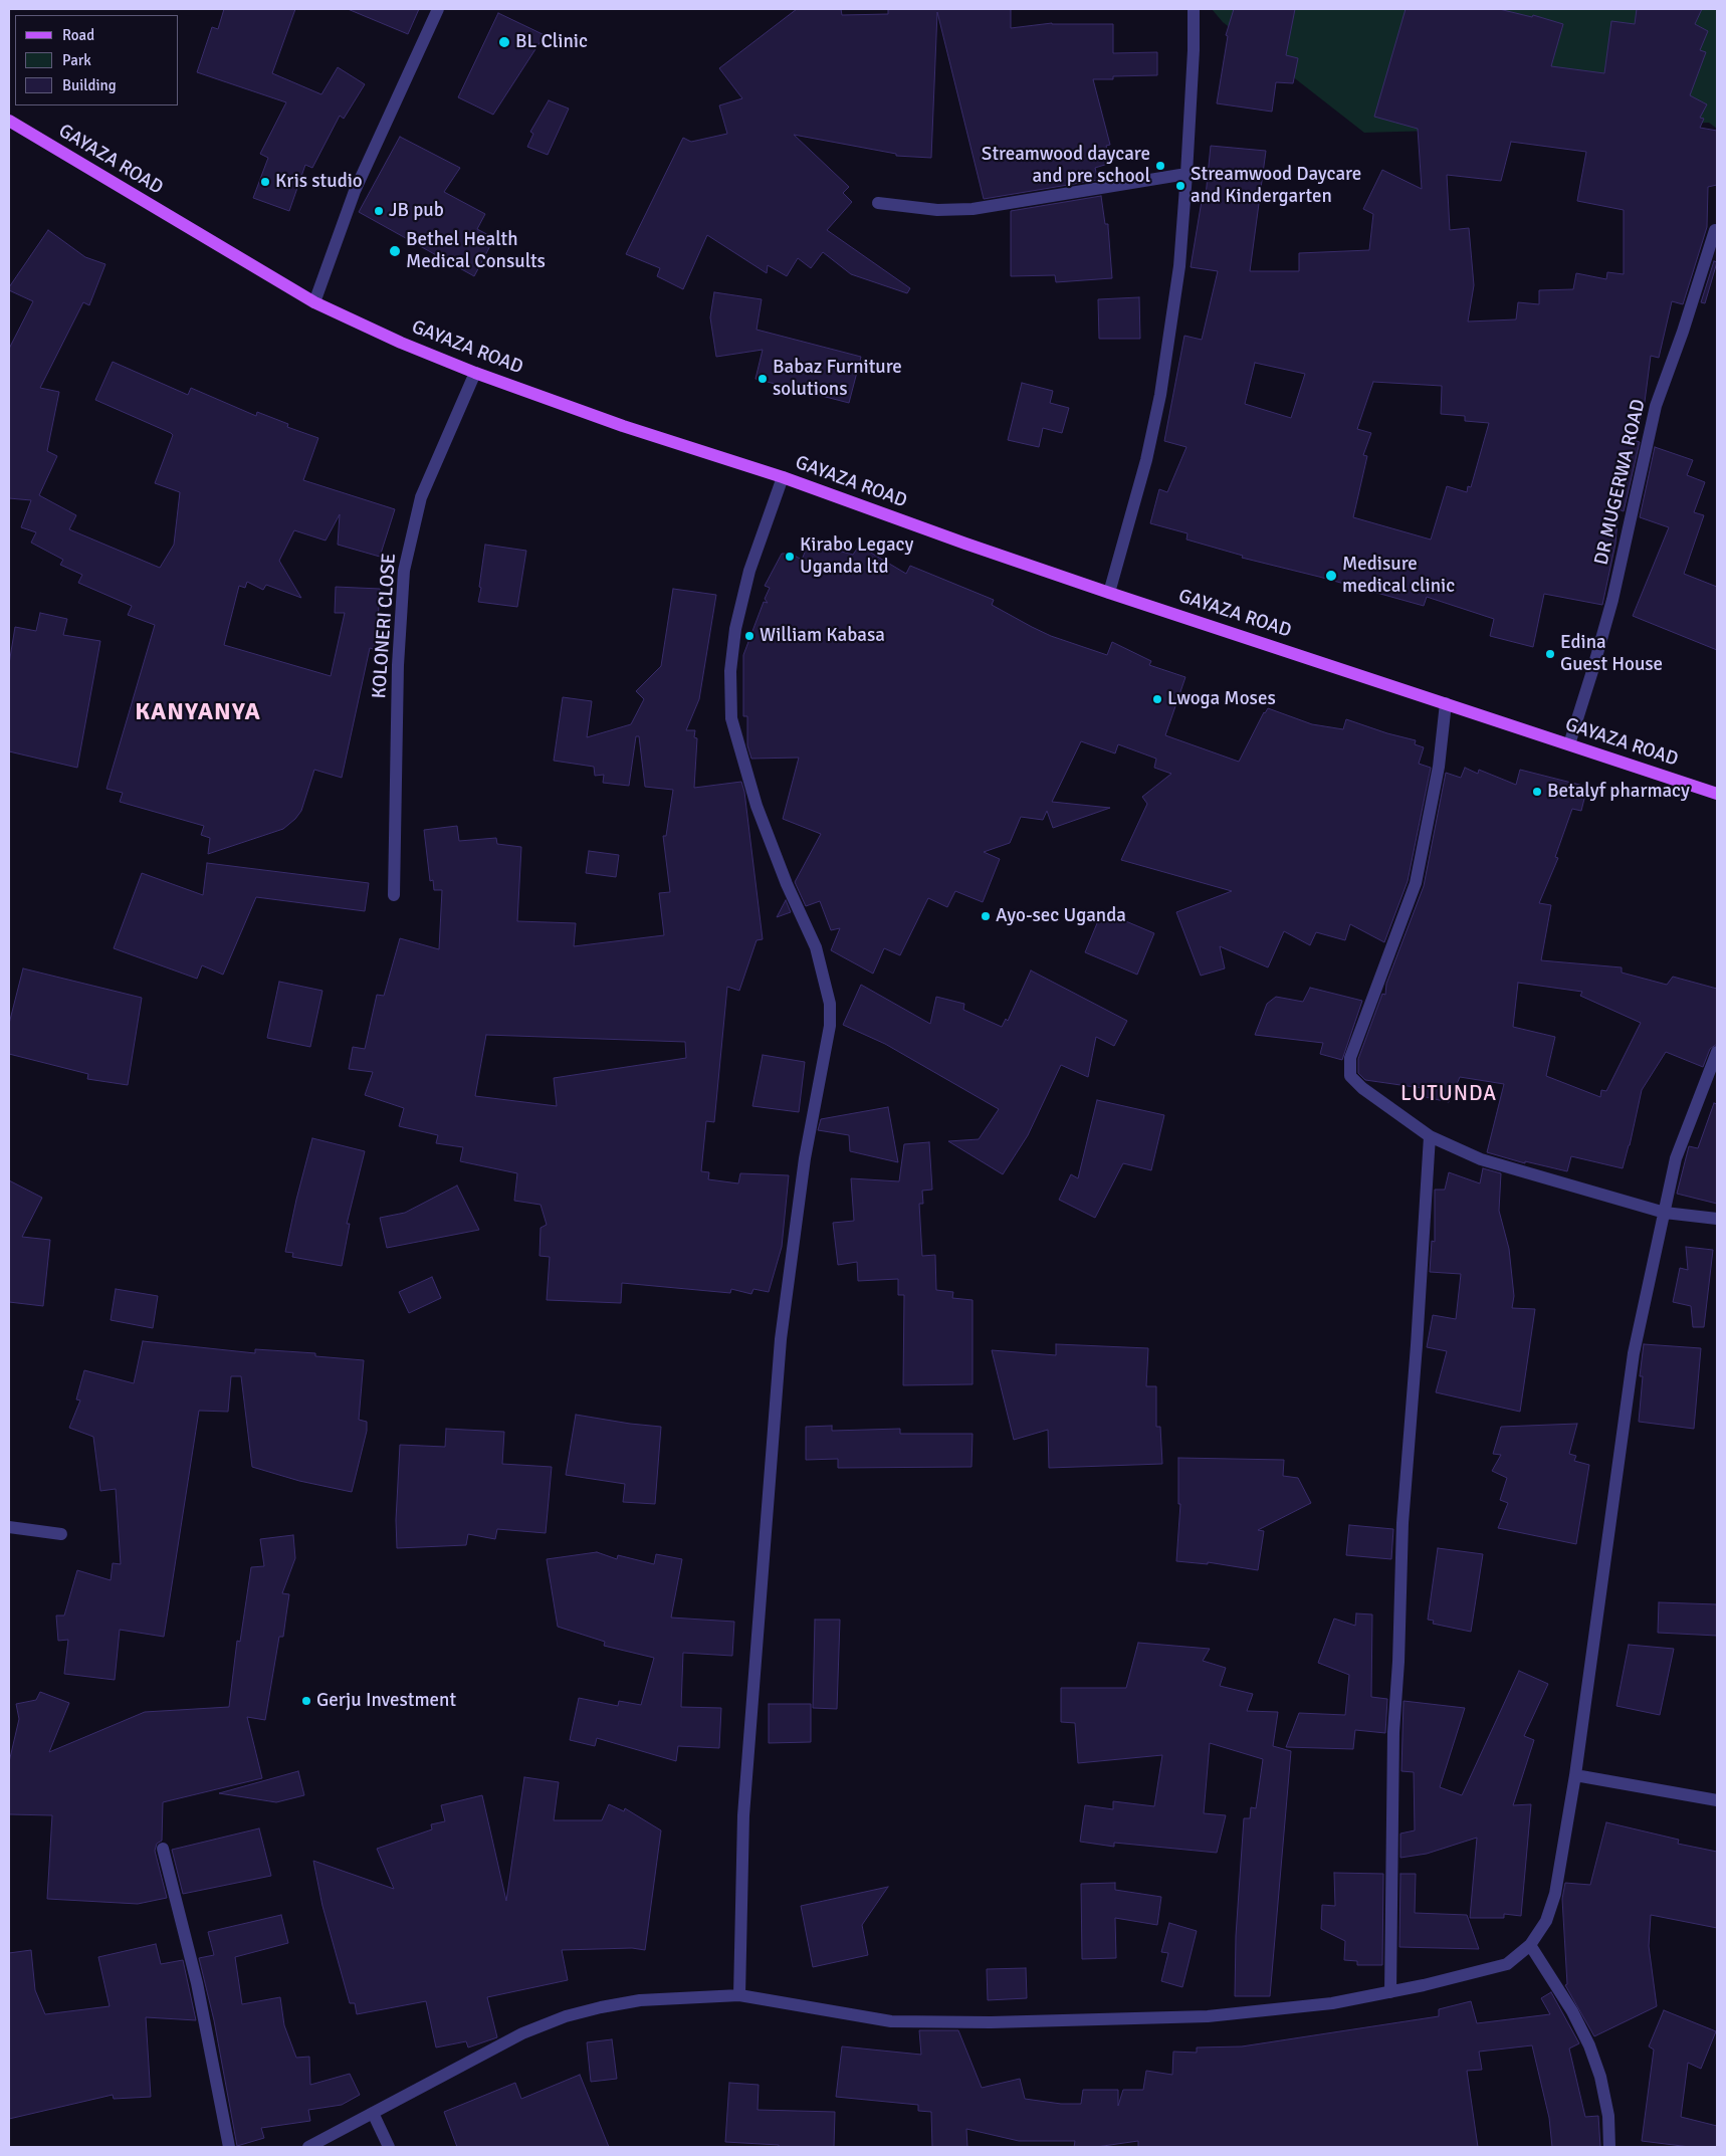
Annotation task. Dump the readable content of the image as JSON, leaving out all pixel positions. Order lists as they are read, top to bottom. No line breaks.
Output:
{"streets":{"main road":["GAYAZA ROAD"],"street":["DR MUGERWA ROAD","KOLONERI CLOSE"]},"crossings":[["GAYAZA ROAD","DR MUGERWA ROAD"],["GAYAZA ROAD","KOLONERI CLOSE"]],"districts":["KANYANYA","LUTUNDA"],"places":["BL Clinic","Streamwood daycare and pre school","Kris studio","Streamwood Daycare and Kindergarten","JB pub","Bethel Health Medical Consults","Babaz Furniture solutions","Kirabo Legacy Uganda ltd","Medisure medical clinic","William Kabasa","Edina Guest House","Lwoga Moses","Betalyf pharmacy","Ayo-sec Uganda","Gerju Investment"],"legend":["Road","Park","Building"]}
